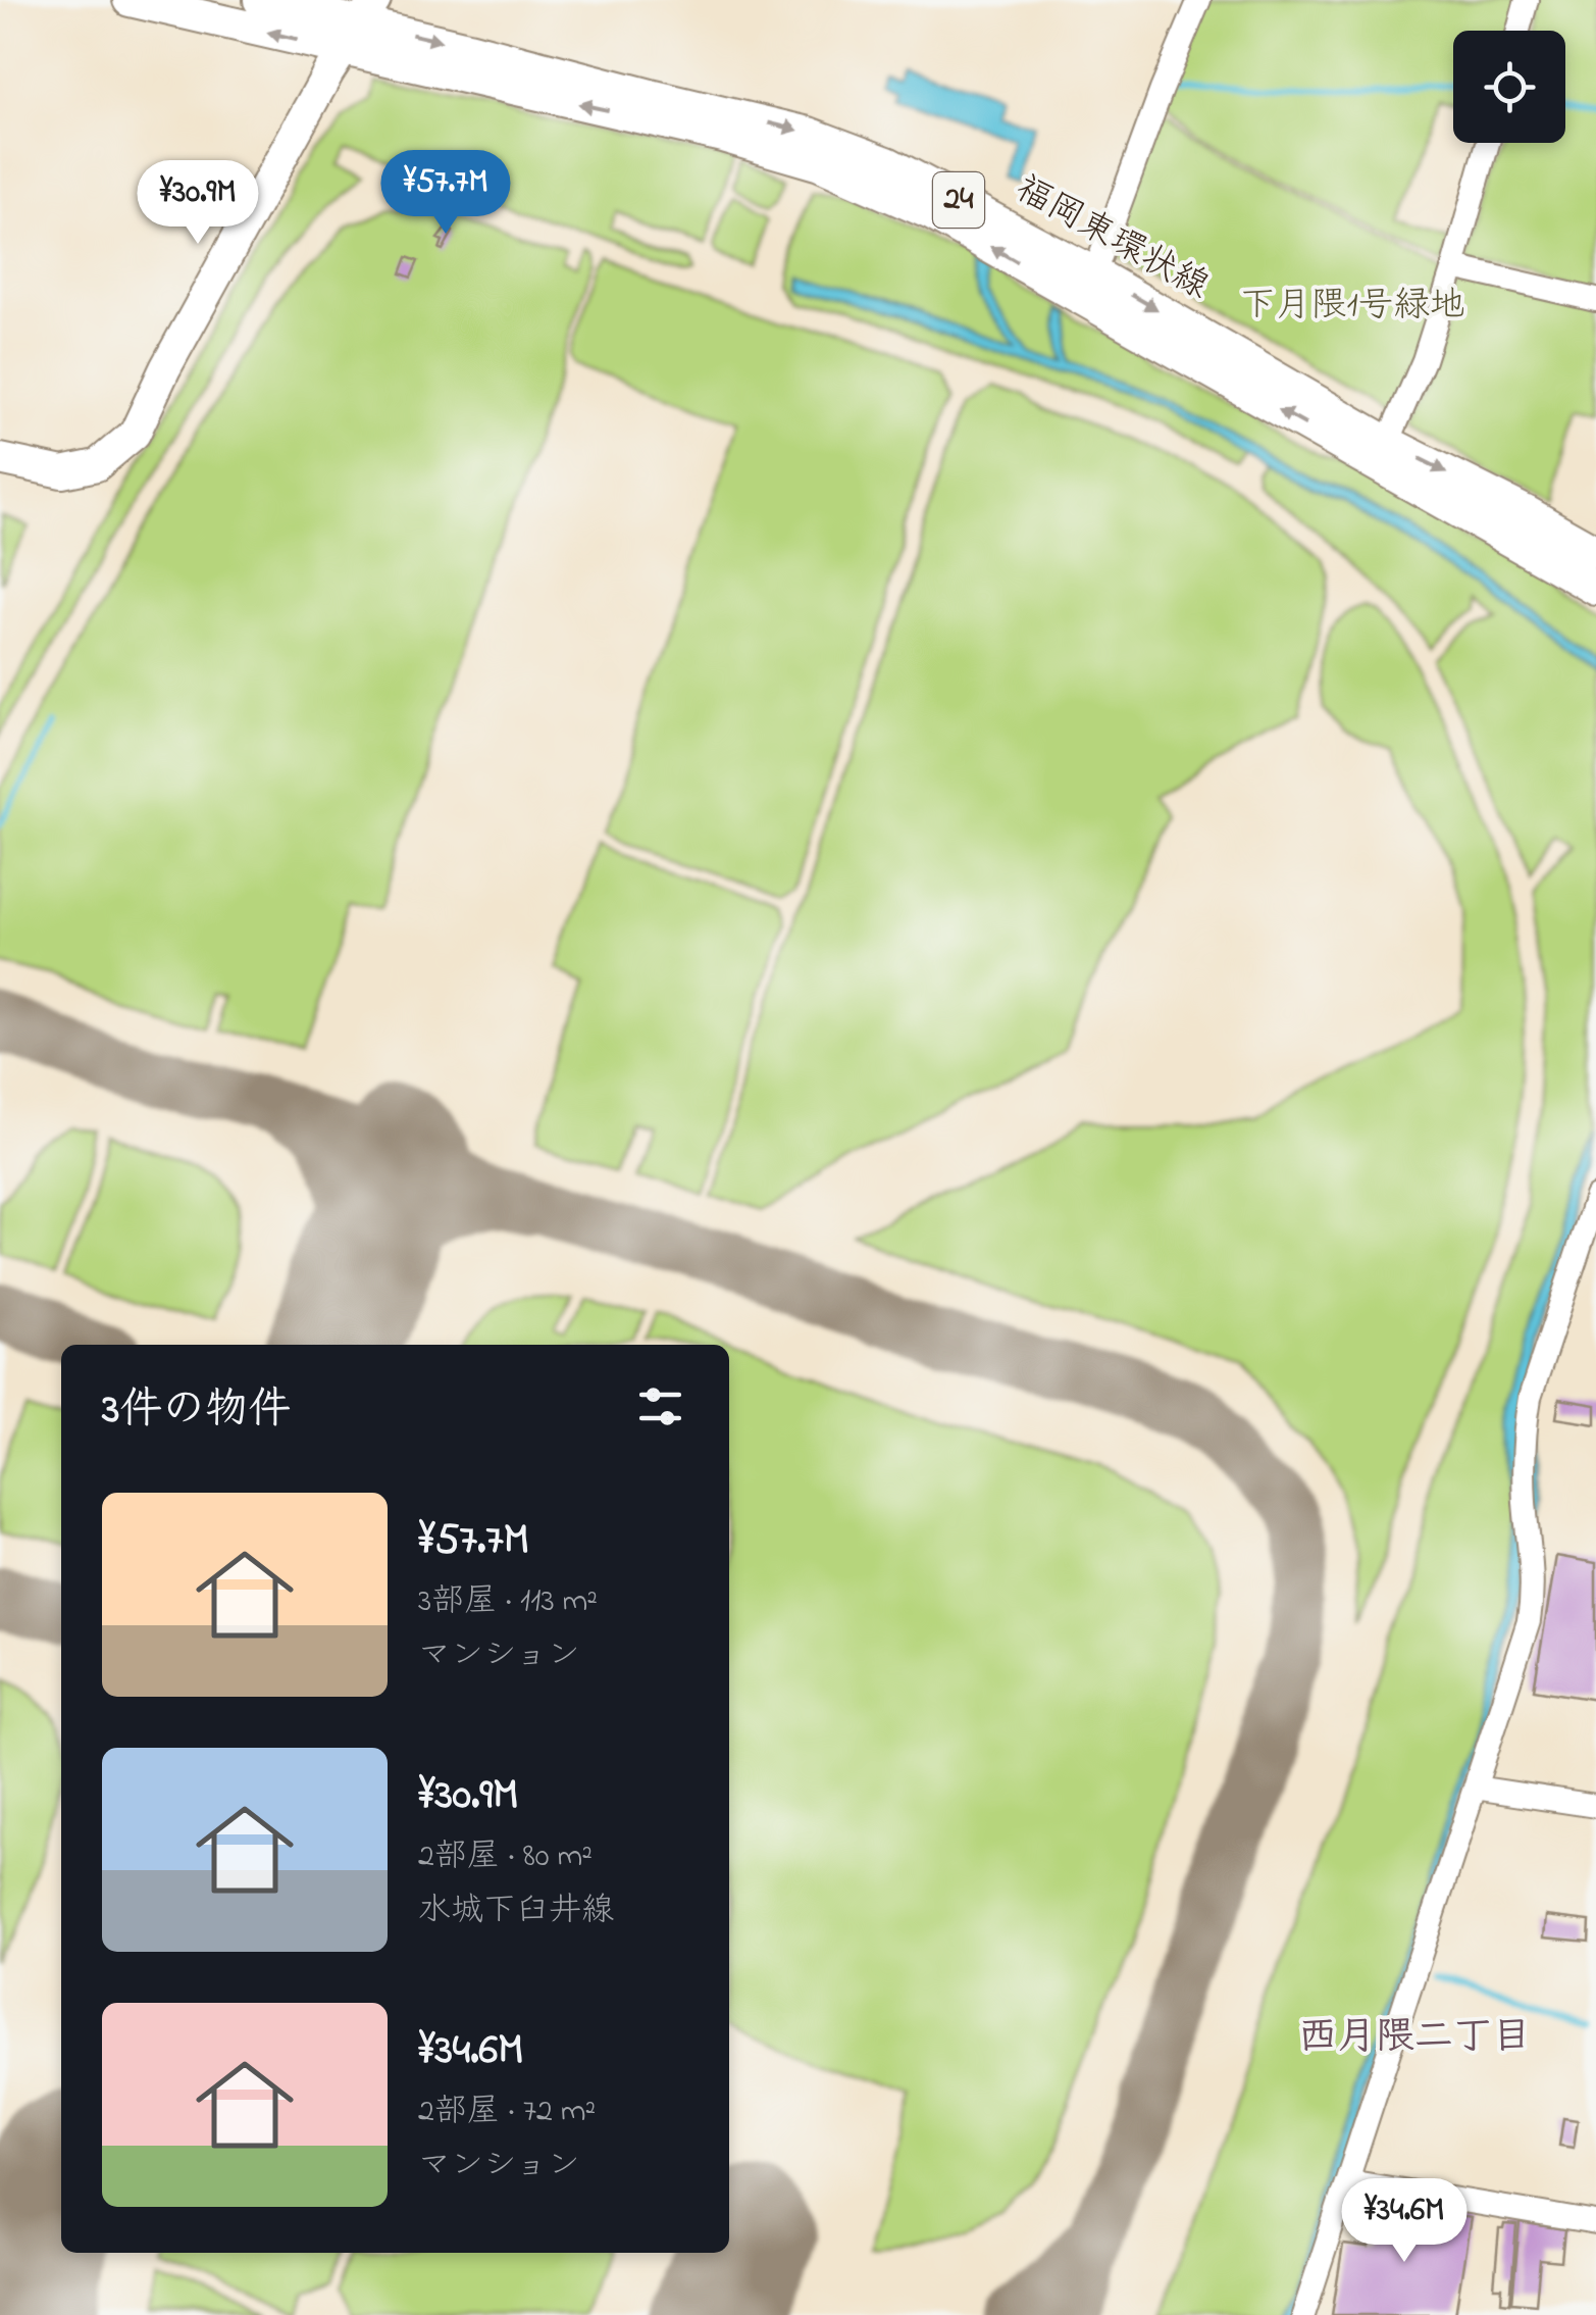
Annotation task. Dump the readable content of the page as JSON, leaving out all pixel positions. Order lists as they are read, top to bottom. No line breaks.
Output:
{"streets":{"main road":["24","福岡東環状線"]},"crossings":[["24","福岡東環状線"]],"districts":["西月隈二丁目"],"parks":["下月隈1号緑地"],"page":{"price":["¥57.7M","¥30.9M","¥34.6M"],"heading":"3件の物件","list":[{"name":"¥57.7M","note":"3部屋 · 113 m² · マンション"},{"name":"¥30.9M","note":"2部屋 · 80 m² · 水城下臼井線"},{"name":"¥34.6M","note":"2部屋 · 72 m² · マンション"}]}}
